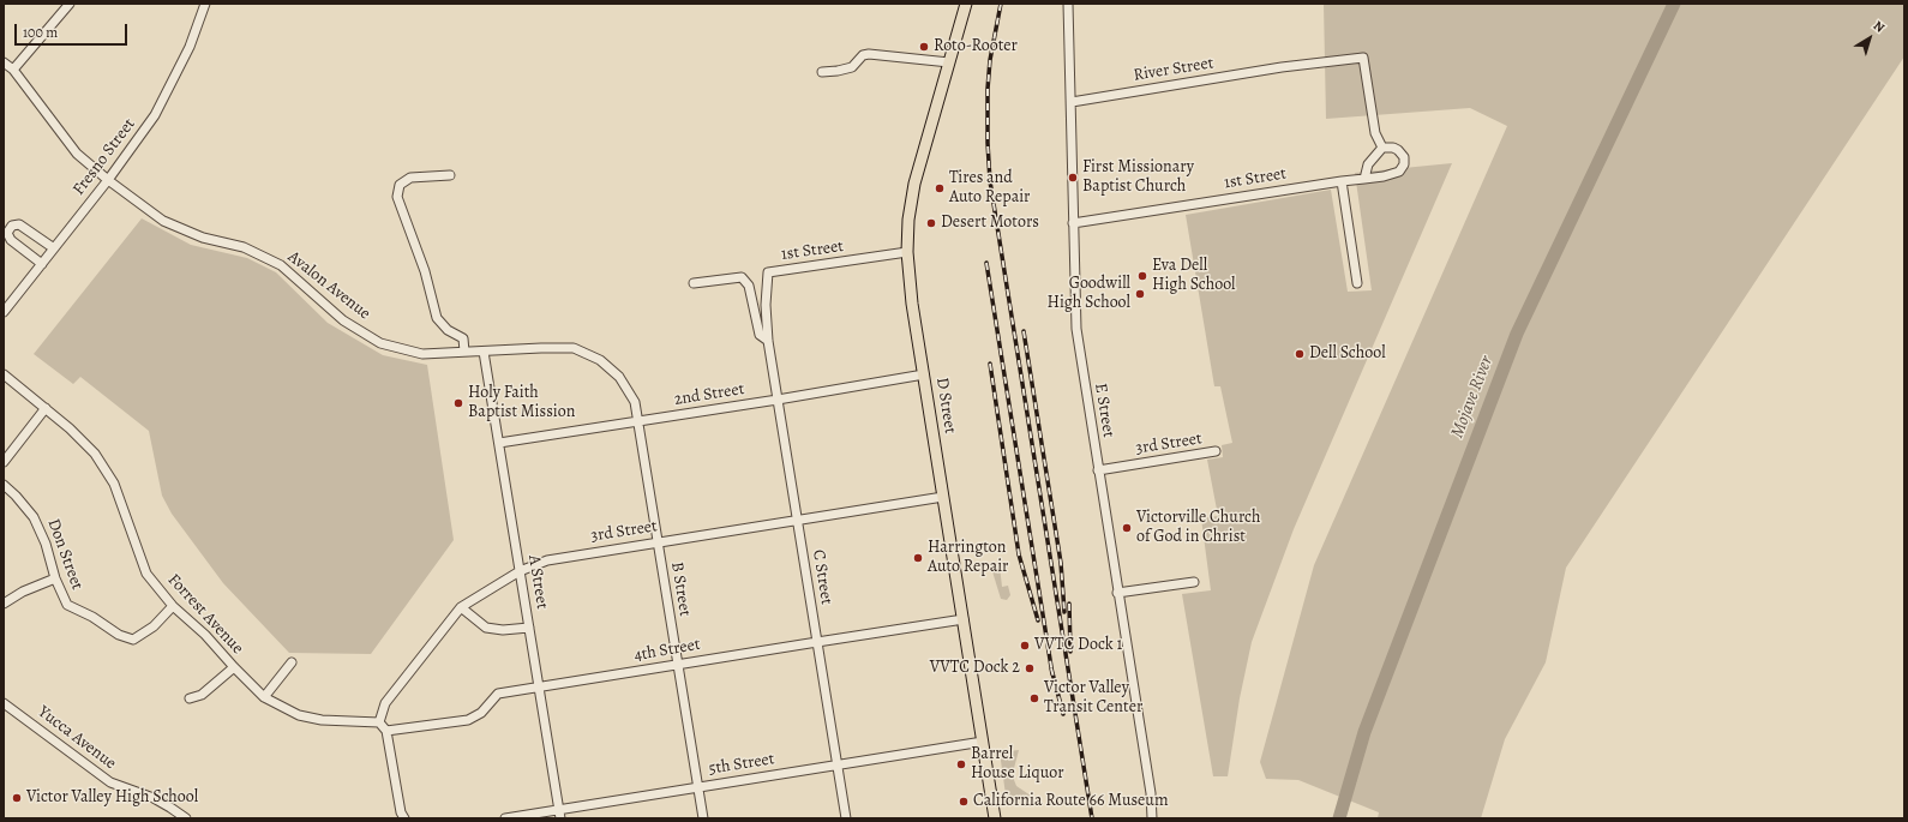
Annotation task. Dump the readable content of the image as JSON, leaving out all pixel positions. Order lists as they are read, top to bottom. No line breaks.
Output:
{"streets":{"main road":["D Street"],"street":["River Street","Fresno Street","1st Street","Avalon Avenue","2nd Street","E Street","3rd Street","Don Street","C Street","A Street","B Street","Forrest Avenue","4th Street","Yucca Avenue","5th Street"]},"crossings":[["River Street","1st Street"],["River Street","E Street"],["Fresno Street","Avalon Avenue"],["1st Street","D Street"],["1st Street","E Street"],["1st Street","C Street"],["Avalon Avenue","2nd Street"],["Avalon Avenue","A Street"],["Avalon Avenue","B Street"],["2nd Street","D Street"],["2nd Street","C Street"],["2nd Street","A Street"],["2nd Street","B Street"],["D Street","3rd Street"],["D Street","4th Street"],["D Street","5th Street"],["E Street","3rd Street"],["3rd Street","C Street"],["3rd Street","A Street"],["3rd Street","B Street"],["3rd Street","Forrest Avenue"],["Don Street","Forrest Avenue"],["C Street","4th Street"],["C Street","5th Street"],["A Street","4th Street"],["A Street","5th Street"],["B Street","4th Street"],["B Street","5th Street"]],"water":["Mojave River"],"places":["Roto-Rooter","First Missionary Baptist Church","Tires and Auto Repair","Desert Motors","Eva Dell High School","Goodwill High School","Dell School","Holy Faith Baptist Mission","Victorville Church of God in Christ","Harrington Auto Repair","VVTC Dock 1","VVTC Dock 2","Victor Valley Transit Center","Barrel House Liquor","Victor Valley High School","California Route 66 Museum"],"scale_bar":"100 m","north":"top right"}
